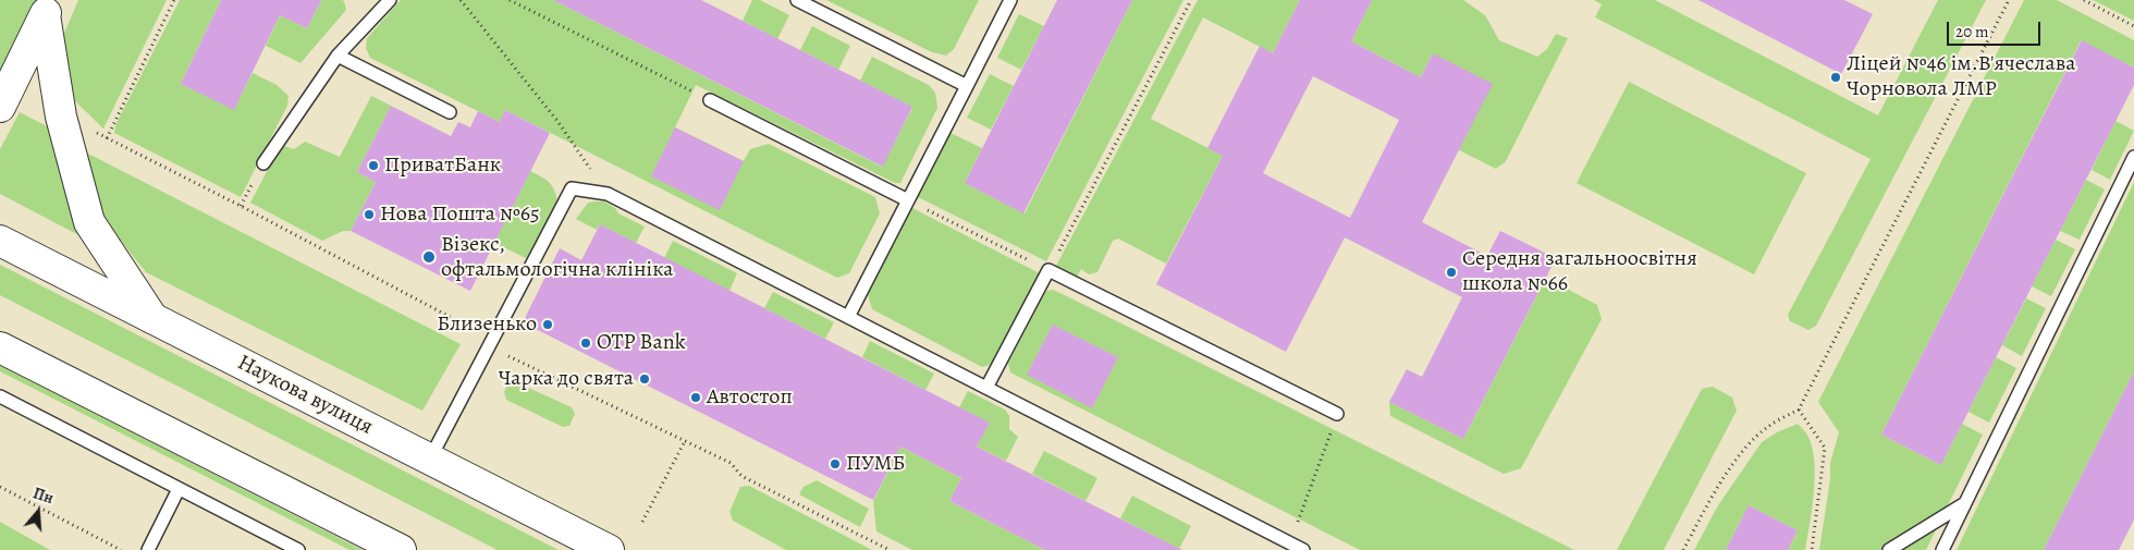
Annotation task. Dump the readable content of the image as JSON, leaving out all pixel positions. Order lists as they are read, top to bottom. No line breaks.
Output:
{"streets":{"main road":["Наукова вулиця"]},"places":["Ліцей №46 ім.В'ячеслава Чорновола ЛМР","ПриватБанк","Нова Пошта №65","Візекс, офтальмологічна клініка","Середня загальноосвітня школа №66","Близенько","OTP Bank","Чарка до свята","Автостоп","ПУМБ"],"scale_bar":"20 m","north":"top"}
